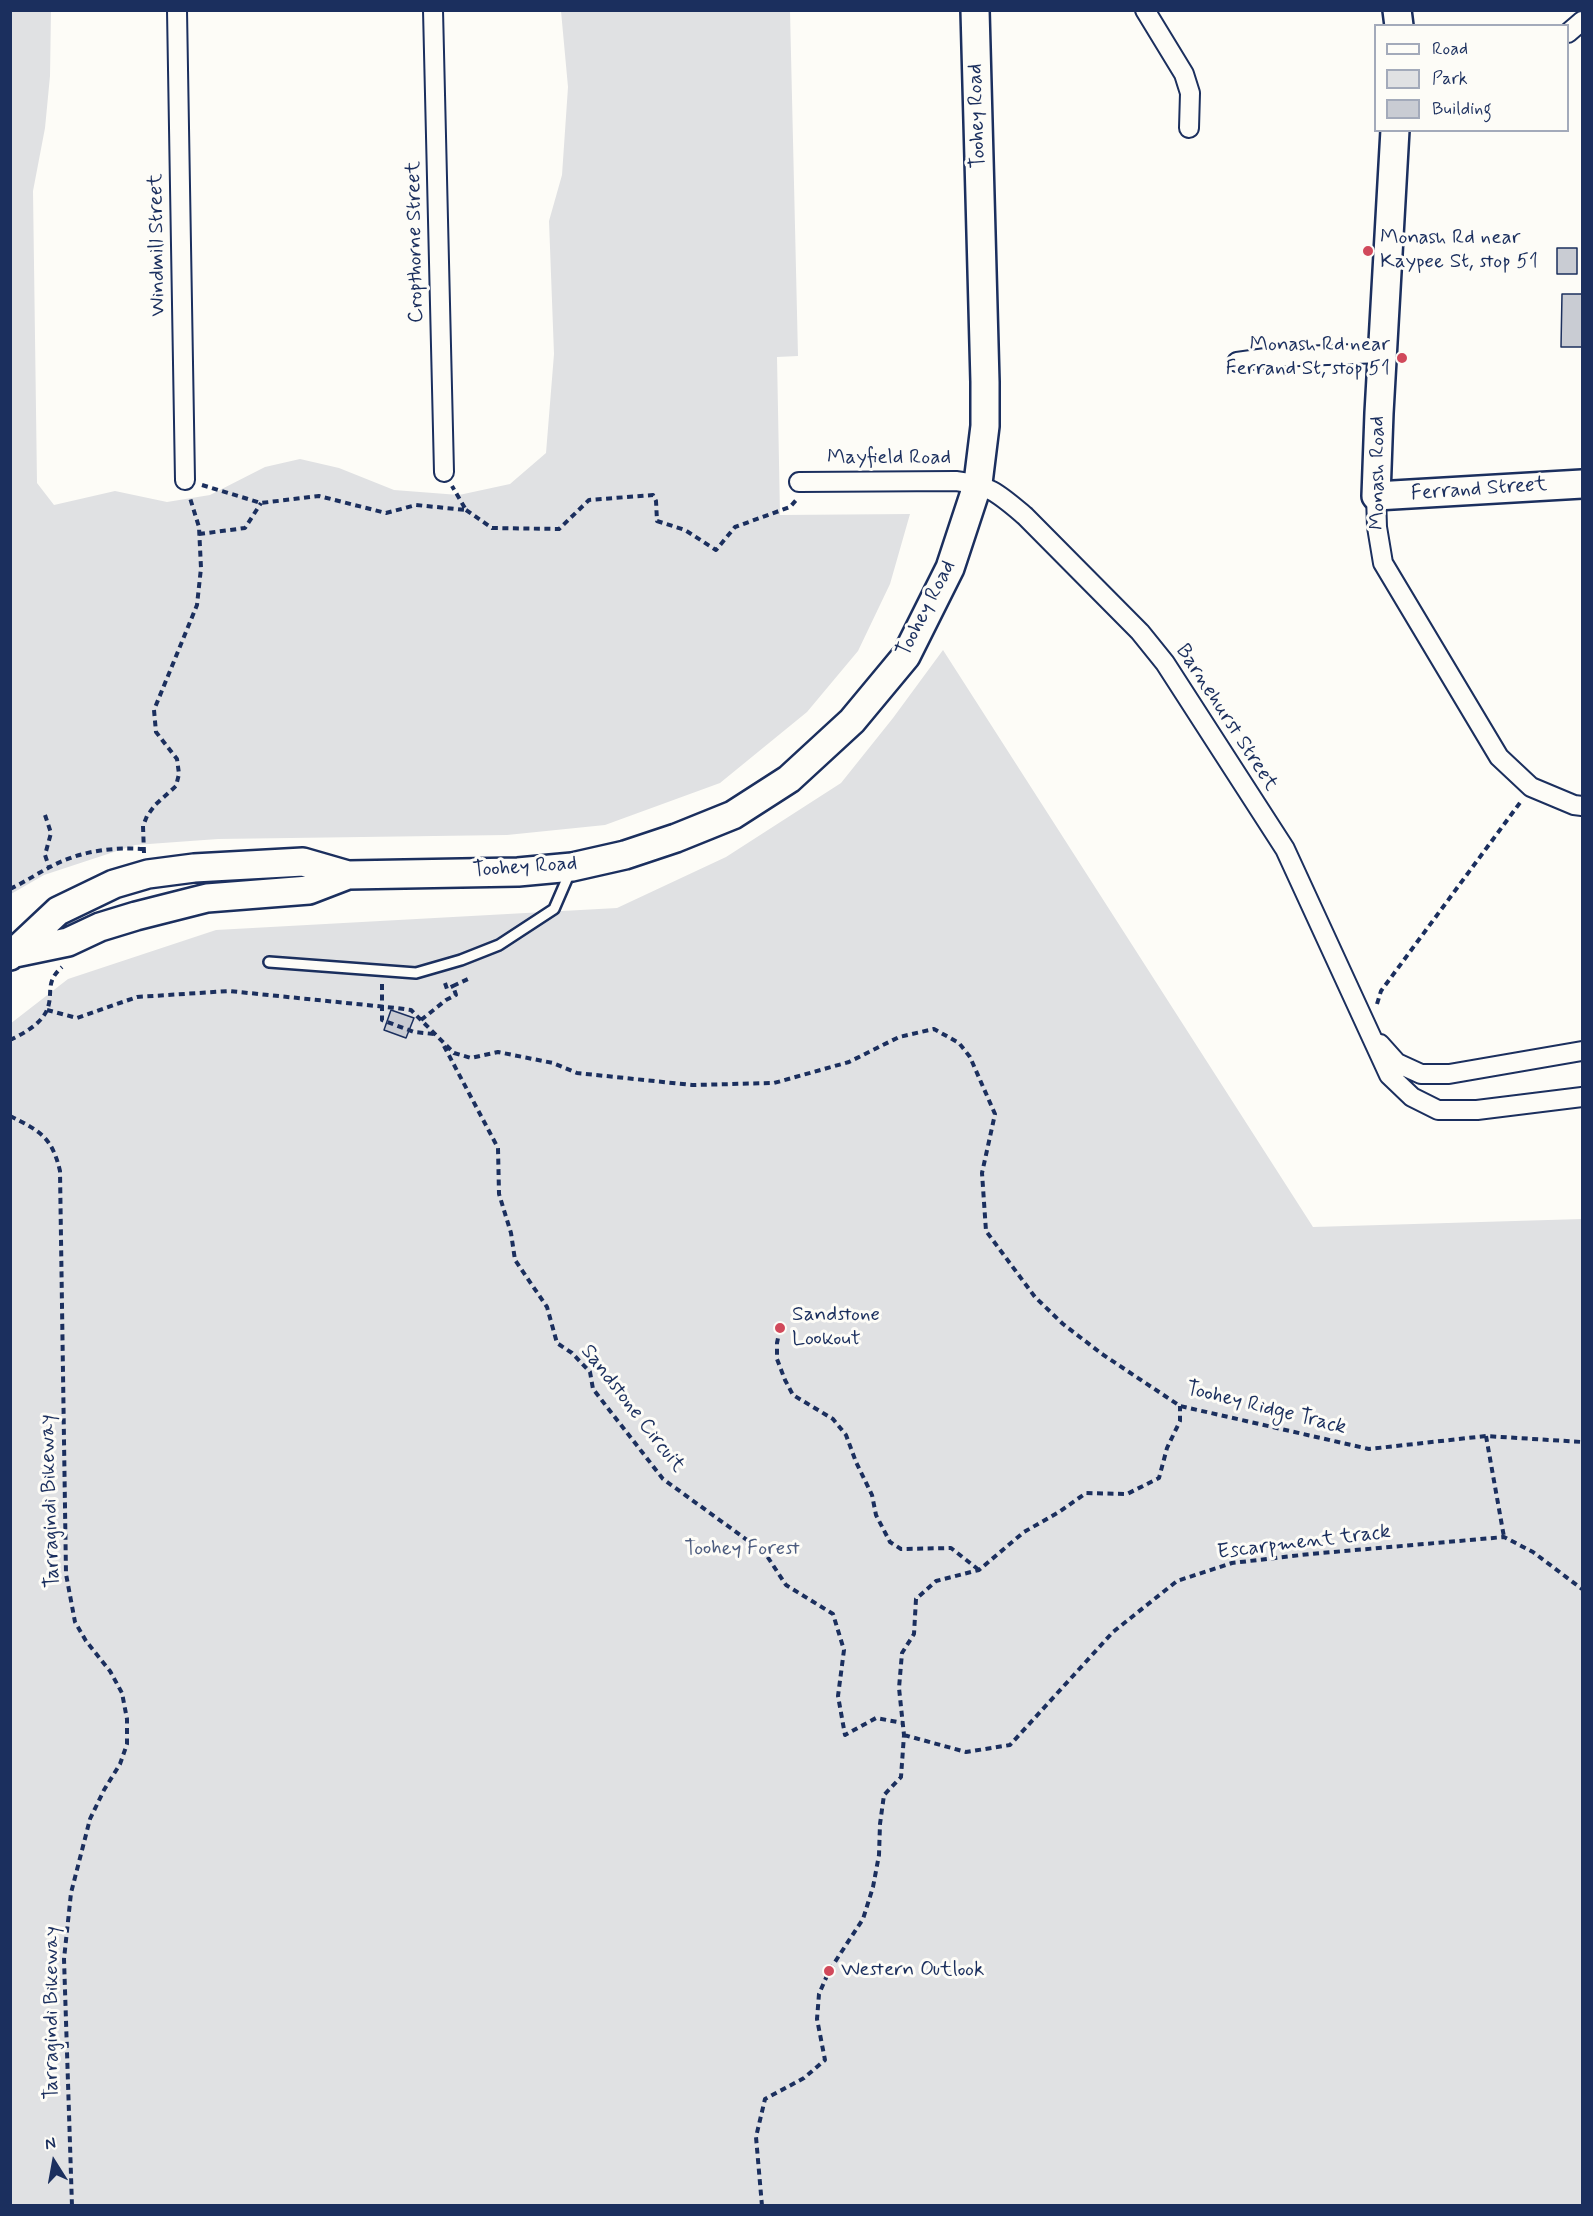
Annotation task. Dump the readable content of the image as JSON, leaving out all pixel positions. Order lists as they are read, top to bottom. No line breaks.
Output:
{"streets":{"main road":["Toohey Road","Monash Road","Ferrand Street"],"street":["Cropthorne Street","Windmill Street","Mayfield Road","Barnehurst Street"],"path":["Sandstone Circuit","Toohey Ridge Track","Tarragindi Bikeway","Escarpment track"]},"crossings":[["Toohey Road","Mayfield Road"],["Toohey Road","Barnehurst Street"],["Mayfield Road","Barnehurst Street"],["Monash Road","Ferrand Street"],["Sandstone Circuit","Toohey Ridge Track"]],"parks":["Toohey Forest"],"places":["Monash Rd near Kaypee St, stop 51","Monash Rd near Ferrand St, stop 51","Sandstone Lookout","Western Outlook"],"legend":["Road","Park","Building"],"north":"top"}
